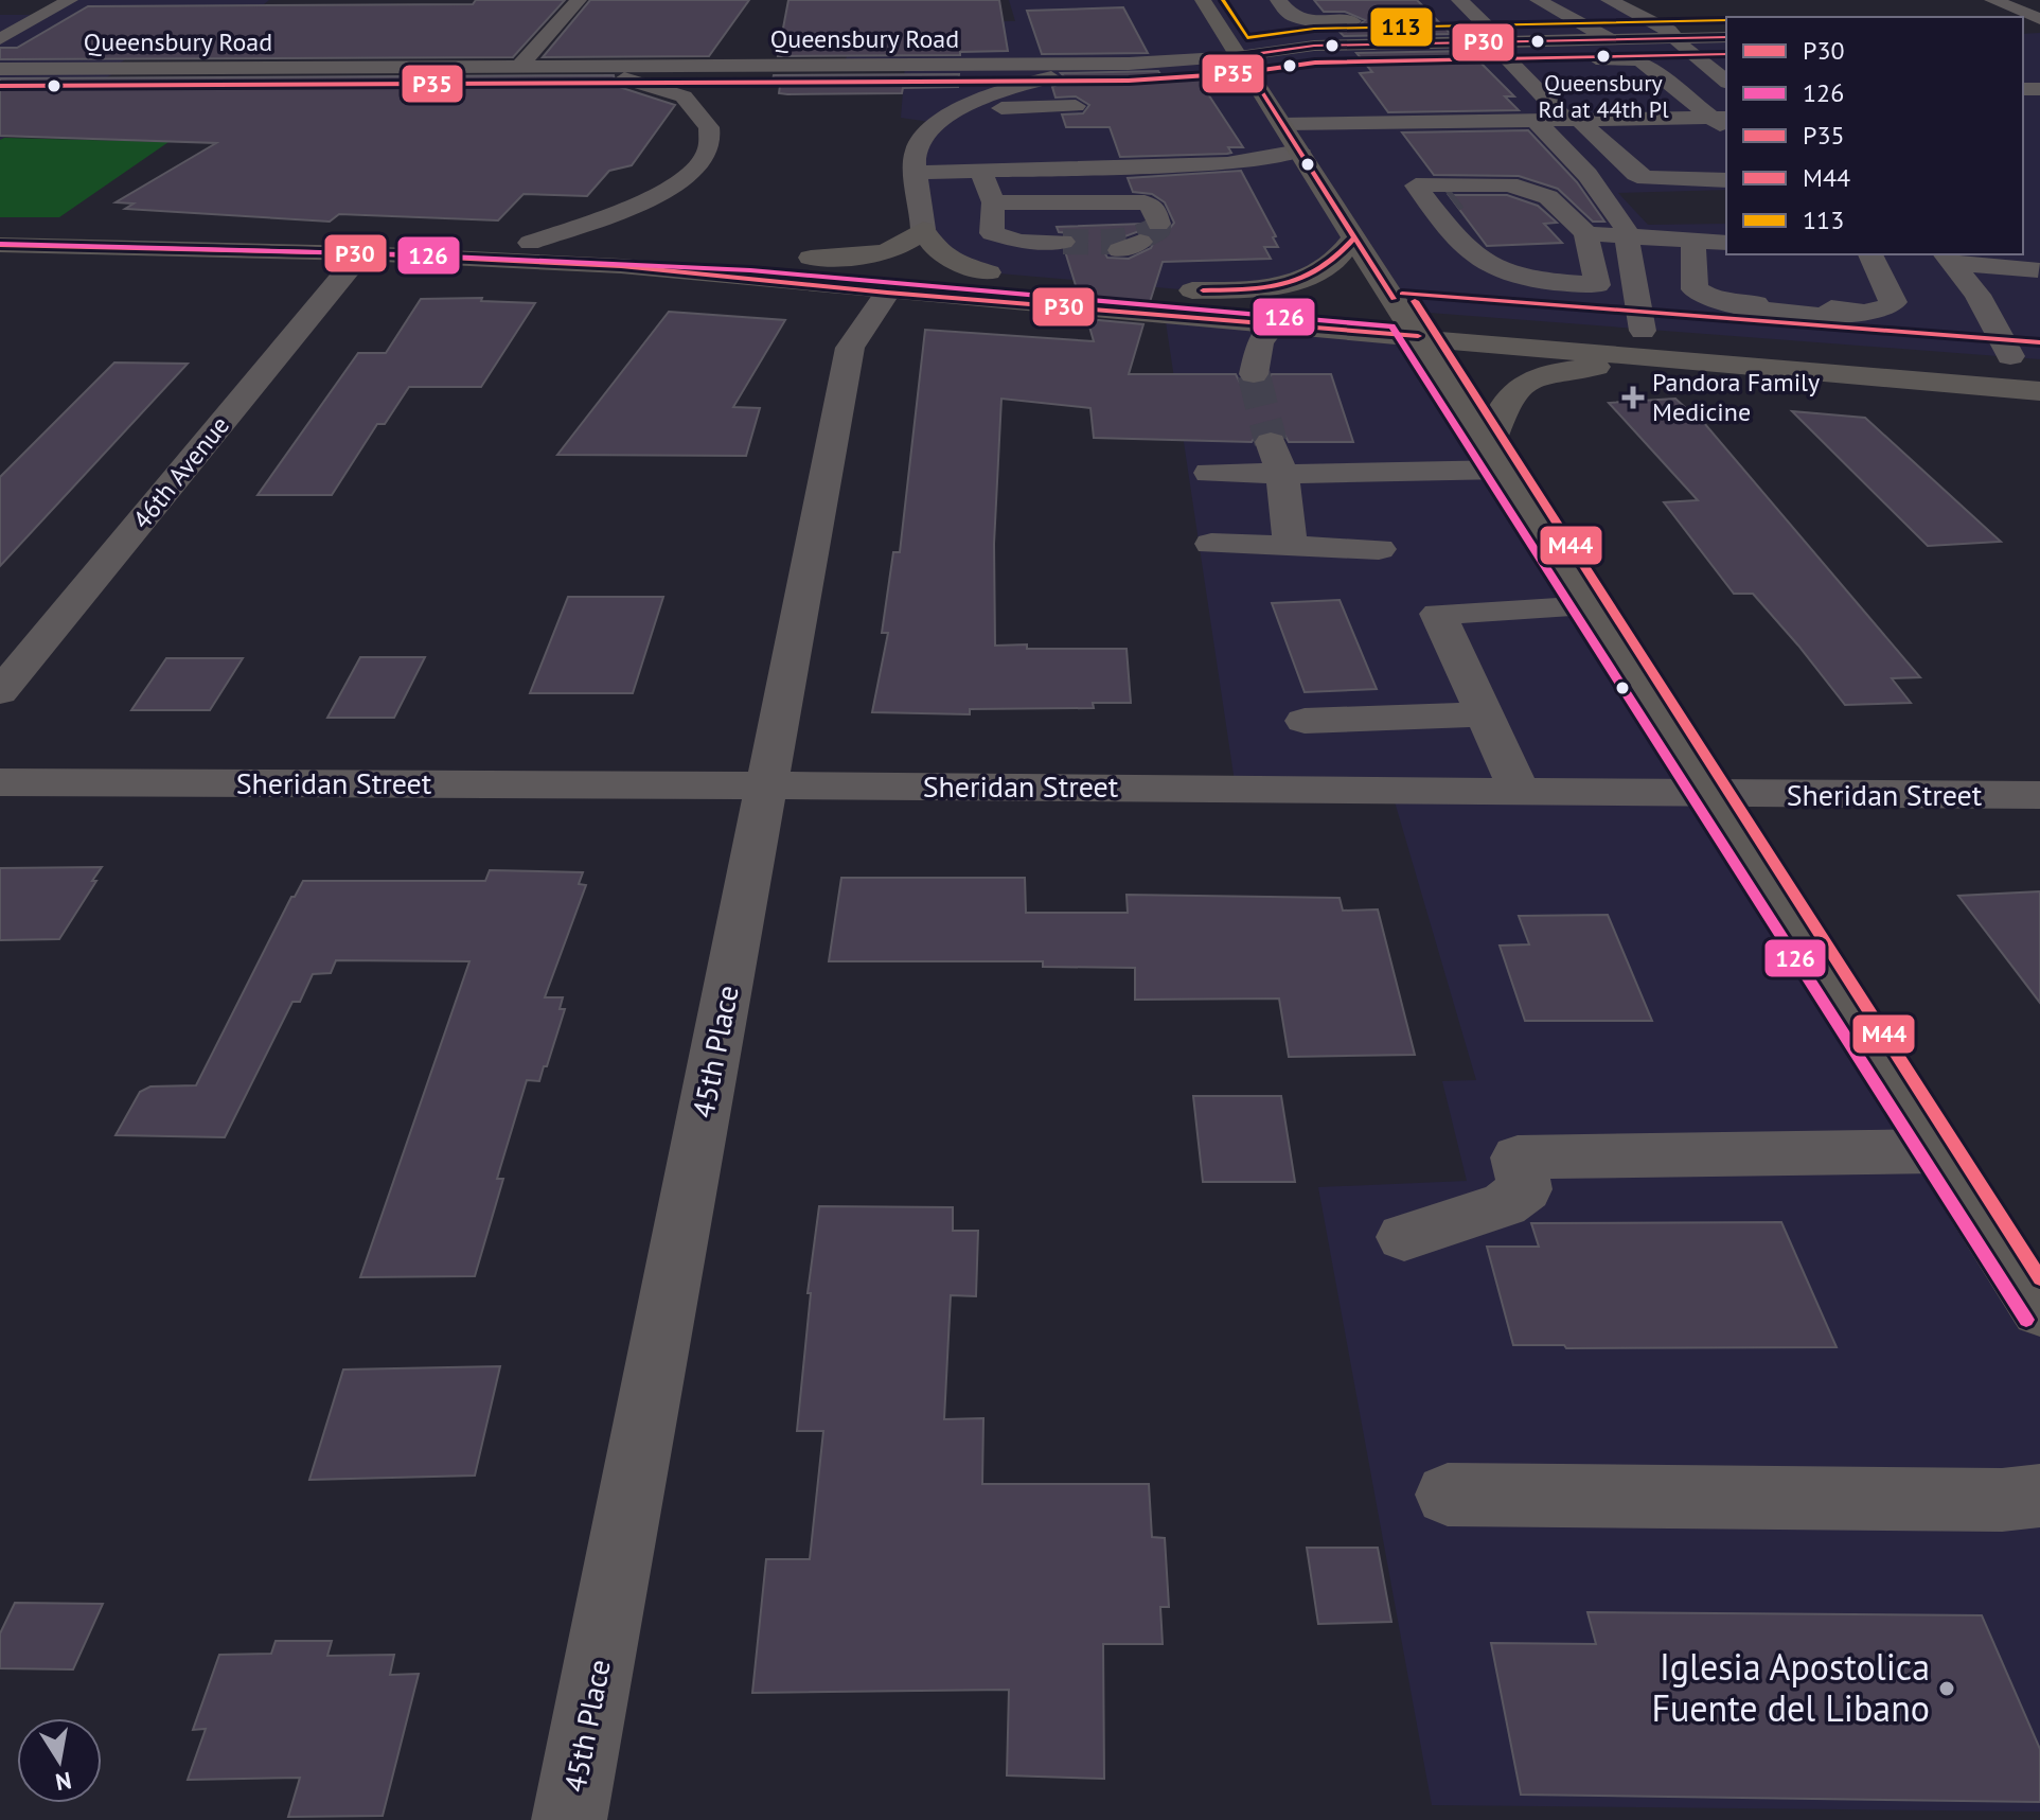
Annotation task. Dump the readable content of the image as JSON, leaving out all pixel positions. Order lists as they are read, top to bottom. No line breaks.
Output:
{"streets":{"street":["Queensbury Road","46th Avenue","Sheridan Street","45th Place"]},"crossings":[["Sheridan Street","45th Place"]],"places":{"other":["Queensbury Rd at 44th Pl","Iglesia Apostolica Fuente del Libano"],"health":["Pandora Family Medicine"]},"lines":["transit line 113","transit line P30","transit line P35","transit line 126","transit line M44"],"legend":["P30","126","P35","M44","113"],"north":"bottom"}
